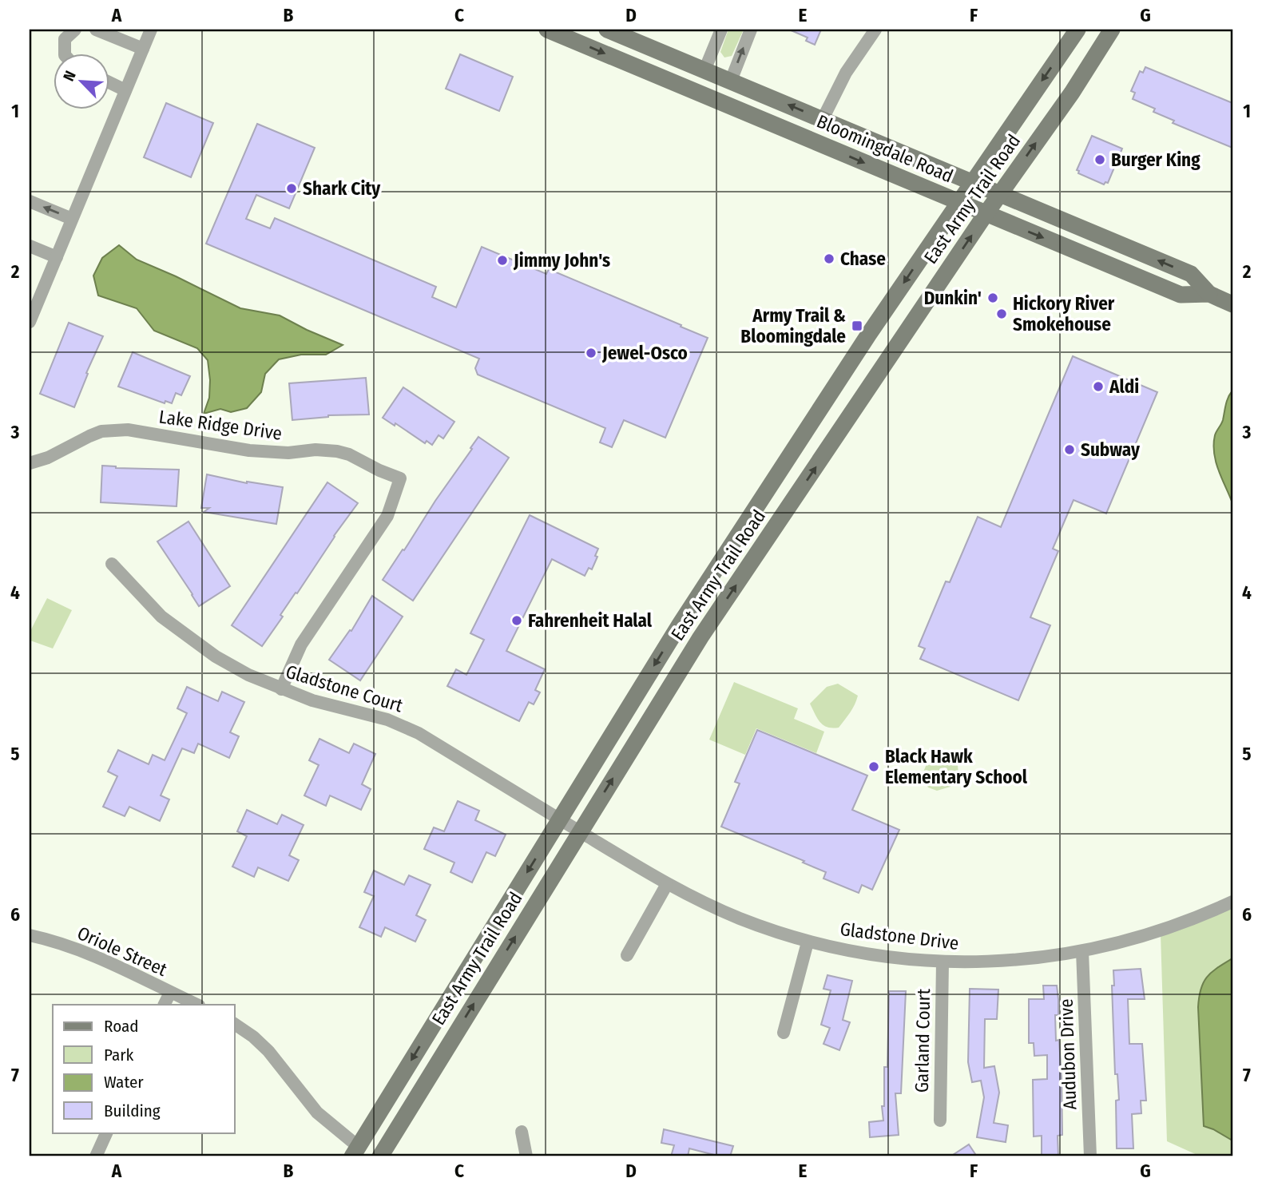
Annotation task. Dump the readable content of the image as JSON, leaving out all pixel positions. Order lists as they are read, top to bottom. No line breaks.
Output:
{"streets":{"main road":["Bloomingdale Road","East Army Trail Road"],"street":["Lake Ridge Drive","Gladstone Court","Gladstone Drive","Oriole Street","Garland Court","Audubon Drive"]},"crossings":[["Bloomingdale Road","East Army Trail Road"],["East Army Trail Road","Gladstone Court"],["East Army Trail Road","Gladstone Drive"],["Lake Ridge Drive","Gladstone Court"],["Gladstone Court","Gladstone Drive"],["Gladstone Drive","Garland Court"],["Gladstone Drive","Audubon Drive"]],"places":{"other":["Burger King","Shark City","Chase","Jimmy John's","Dunkin'","Hickory River Smokehouse","Jewel-Osco","Aldi","Subway","Fahrenheit Halal","Black Hawk Elementary School"],"transit":["Army Trail & Bloomingdale"]},"legend":["Road","Park","Water","Building"],"north":"top left","grid":{"columns":["A","B","C","D","E","F","G"],"rows":["1","2","3","4","5","6","7"]}}
